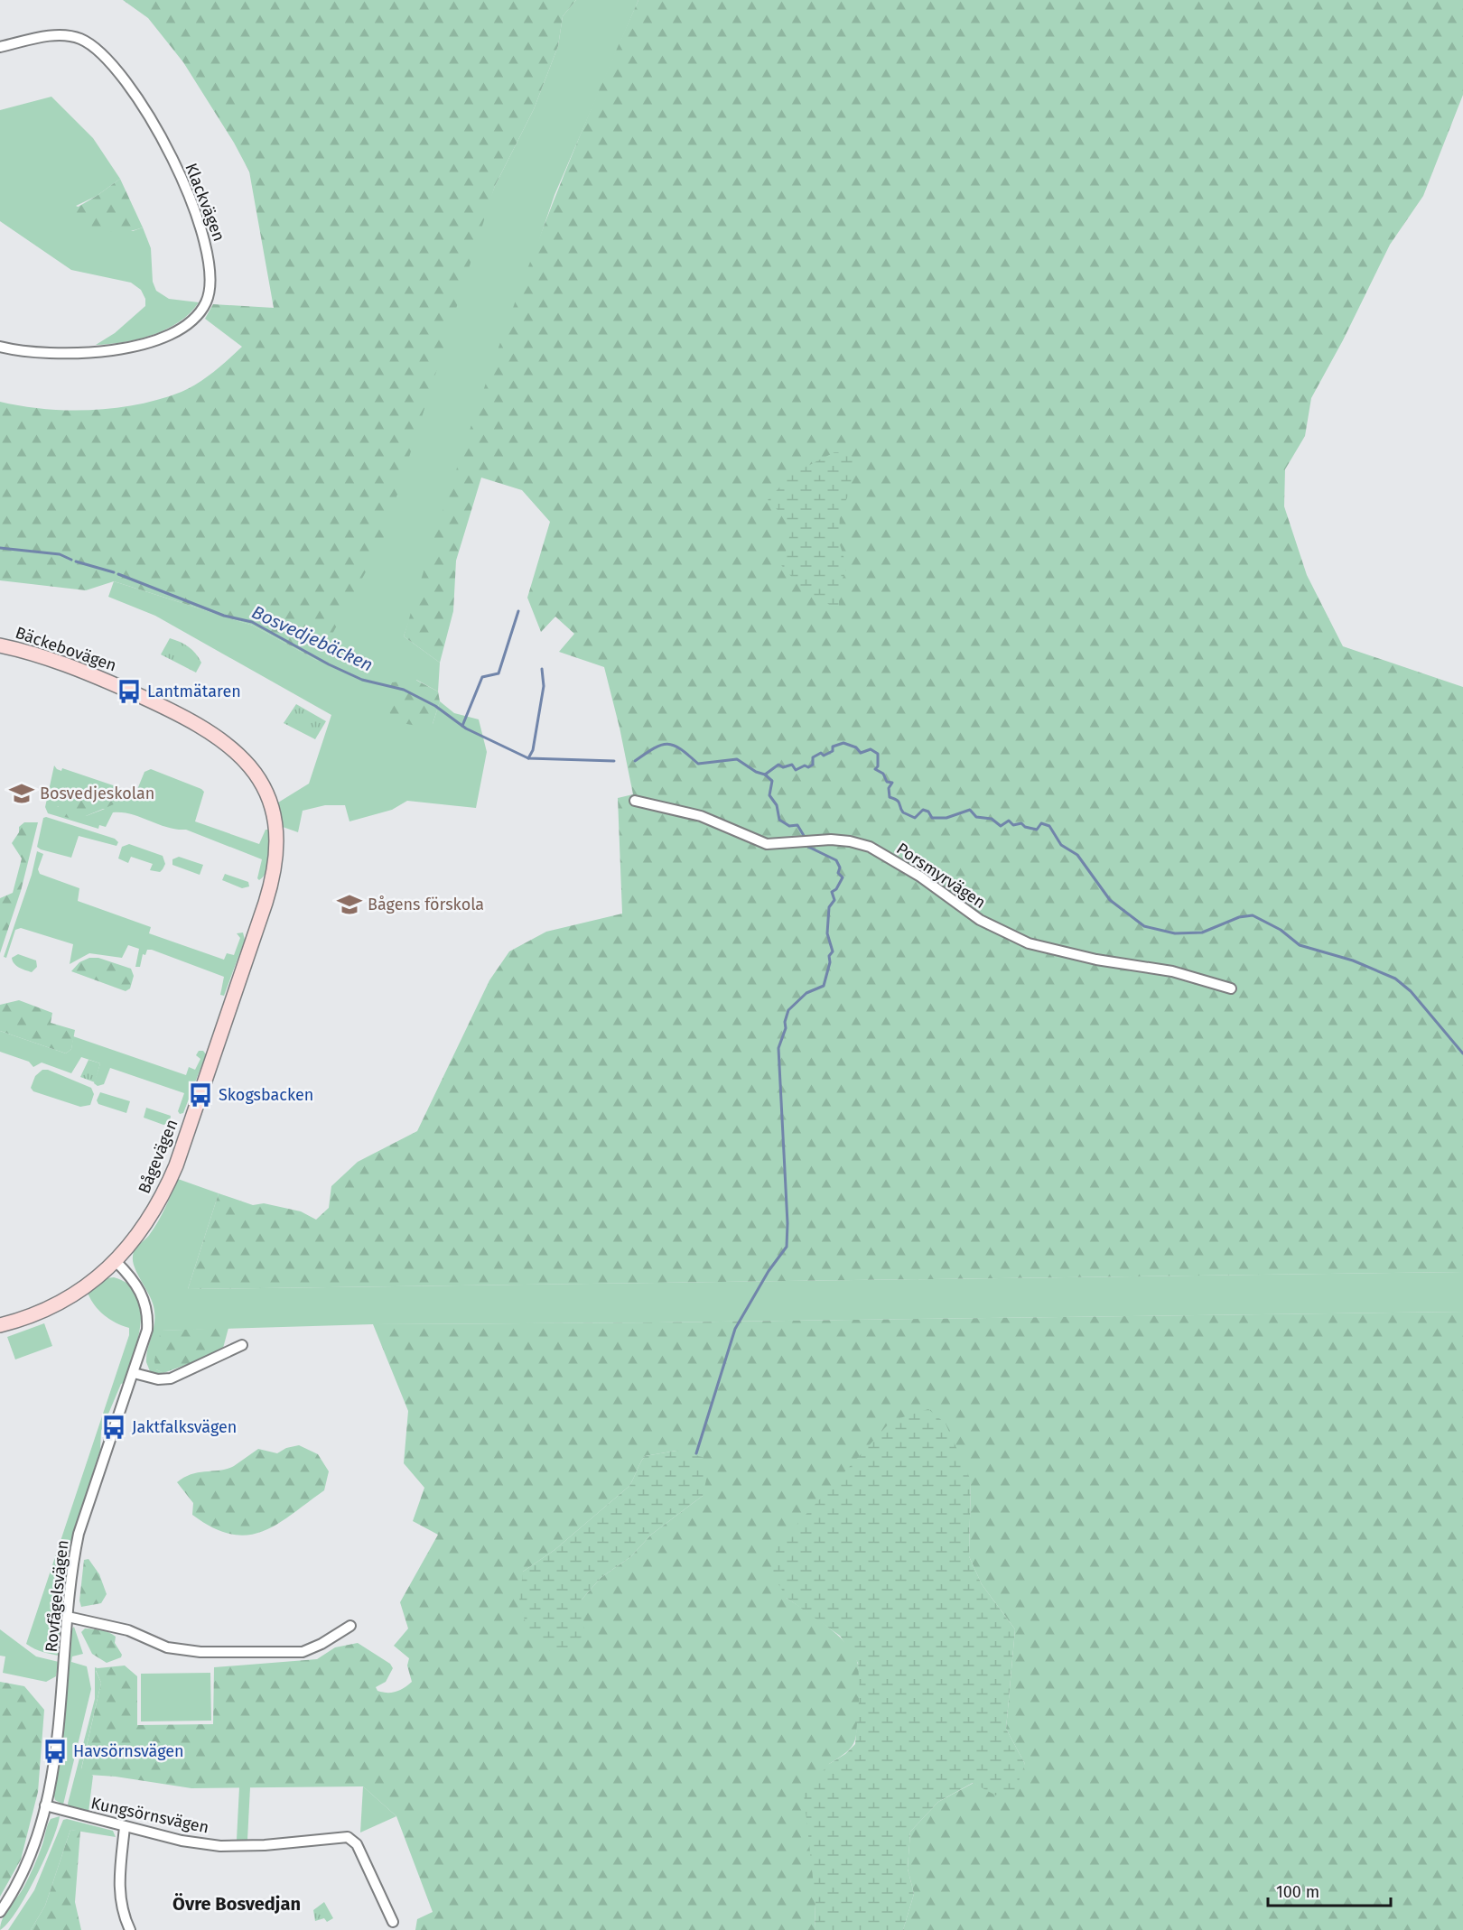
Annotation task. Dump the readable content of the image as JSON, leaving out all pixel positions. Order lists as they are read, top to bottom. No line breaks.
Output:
{"streets":{"street":["Klackvägen","Bäckebovägen","Porsmyrvägen","Bågevägen","Rovfågelsvägen","Kungsörnsvägen"]},"crossings":[["Bäckebovägen","Bågevägen"],["Bågevägen","Rovfågelsvägen"],["Rovfågelsvägen","Kungsörnsvägen"]],"districts":["Övre Bosvedjan"],"water":["Bosvedjebäcken"],"places":{"bus stop":["Lantmätaren","Skogsbacken","Jaktfalksvägen","Havsörnsvägen"],"school or university":["Bosvedjeskolan","Bågens förskola"]},"scale_bar":"100 m"}
